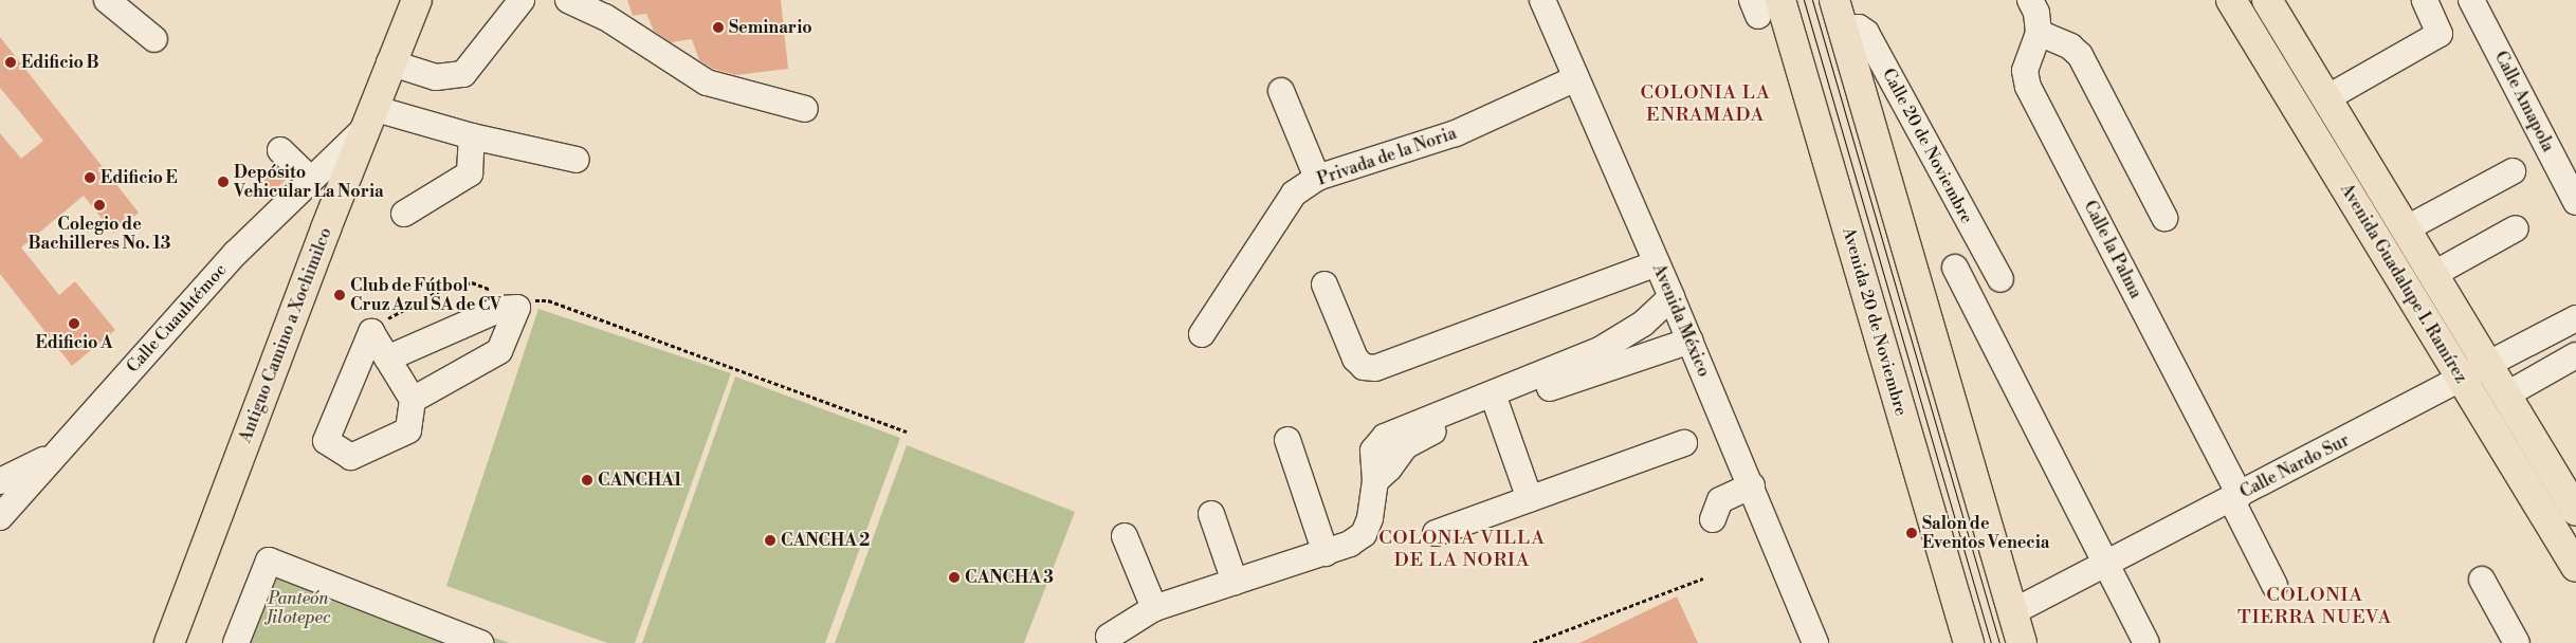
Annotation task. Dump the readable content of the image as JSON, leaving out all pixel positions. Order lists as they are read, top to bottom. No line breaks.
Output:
{"streets":{"main road":["Avenida Guadalupe I. Ramírez","Avenida 20 de Noviembre","Antiguo Camino a Xochimilco"],"street":["Calle Amapola","Calle 20 de Noviembre","Privada de la Noria","Calle la Palma","Calle Cuauhtémoc","Avenida México","Calle Nardo Sur"]},"crossings":[["Privada de la Noria","Avenida México"],["Calle la Palma","Calle Nardo Sur"],["Avenida Guadalupe I. Ramírez","Calle Nardo Sur"],["Calle Cuauhtémoc","Antiguo Camino a Xochimilco"]],"districts":["COLONIA LA ENRAMADA","COLONIA VILLA DE LA NORIA","COLONIA TIERRA NUEVA"],"parks":["Panteón Jilotepec"],"places":["Seminario","Edificio B","Edificio E","Depósito Vehicular La Noria","Colegio de Bachilleres No. 13","Club de Fútbol Cruz Azul SA de CV","Edificio A","CANCHA1","Salon de Eventos Venecia","CANCHA 2","CANCHA 3"]}
